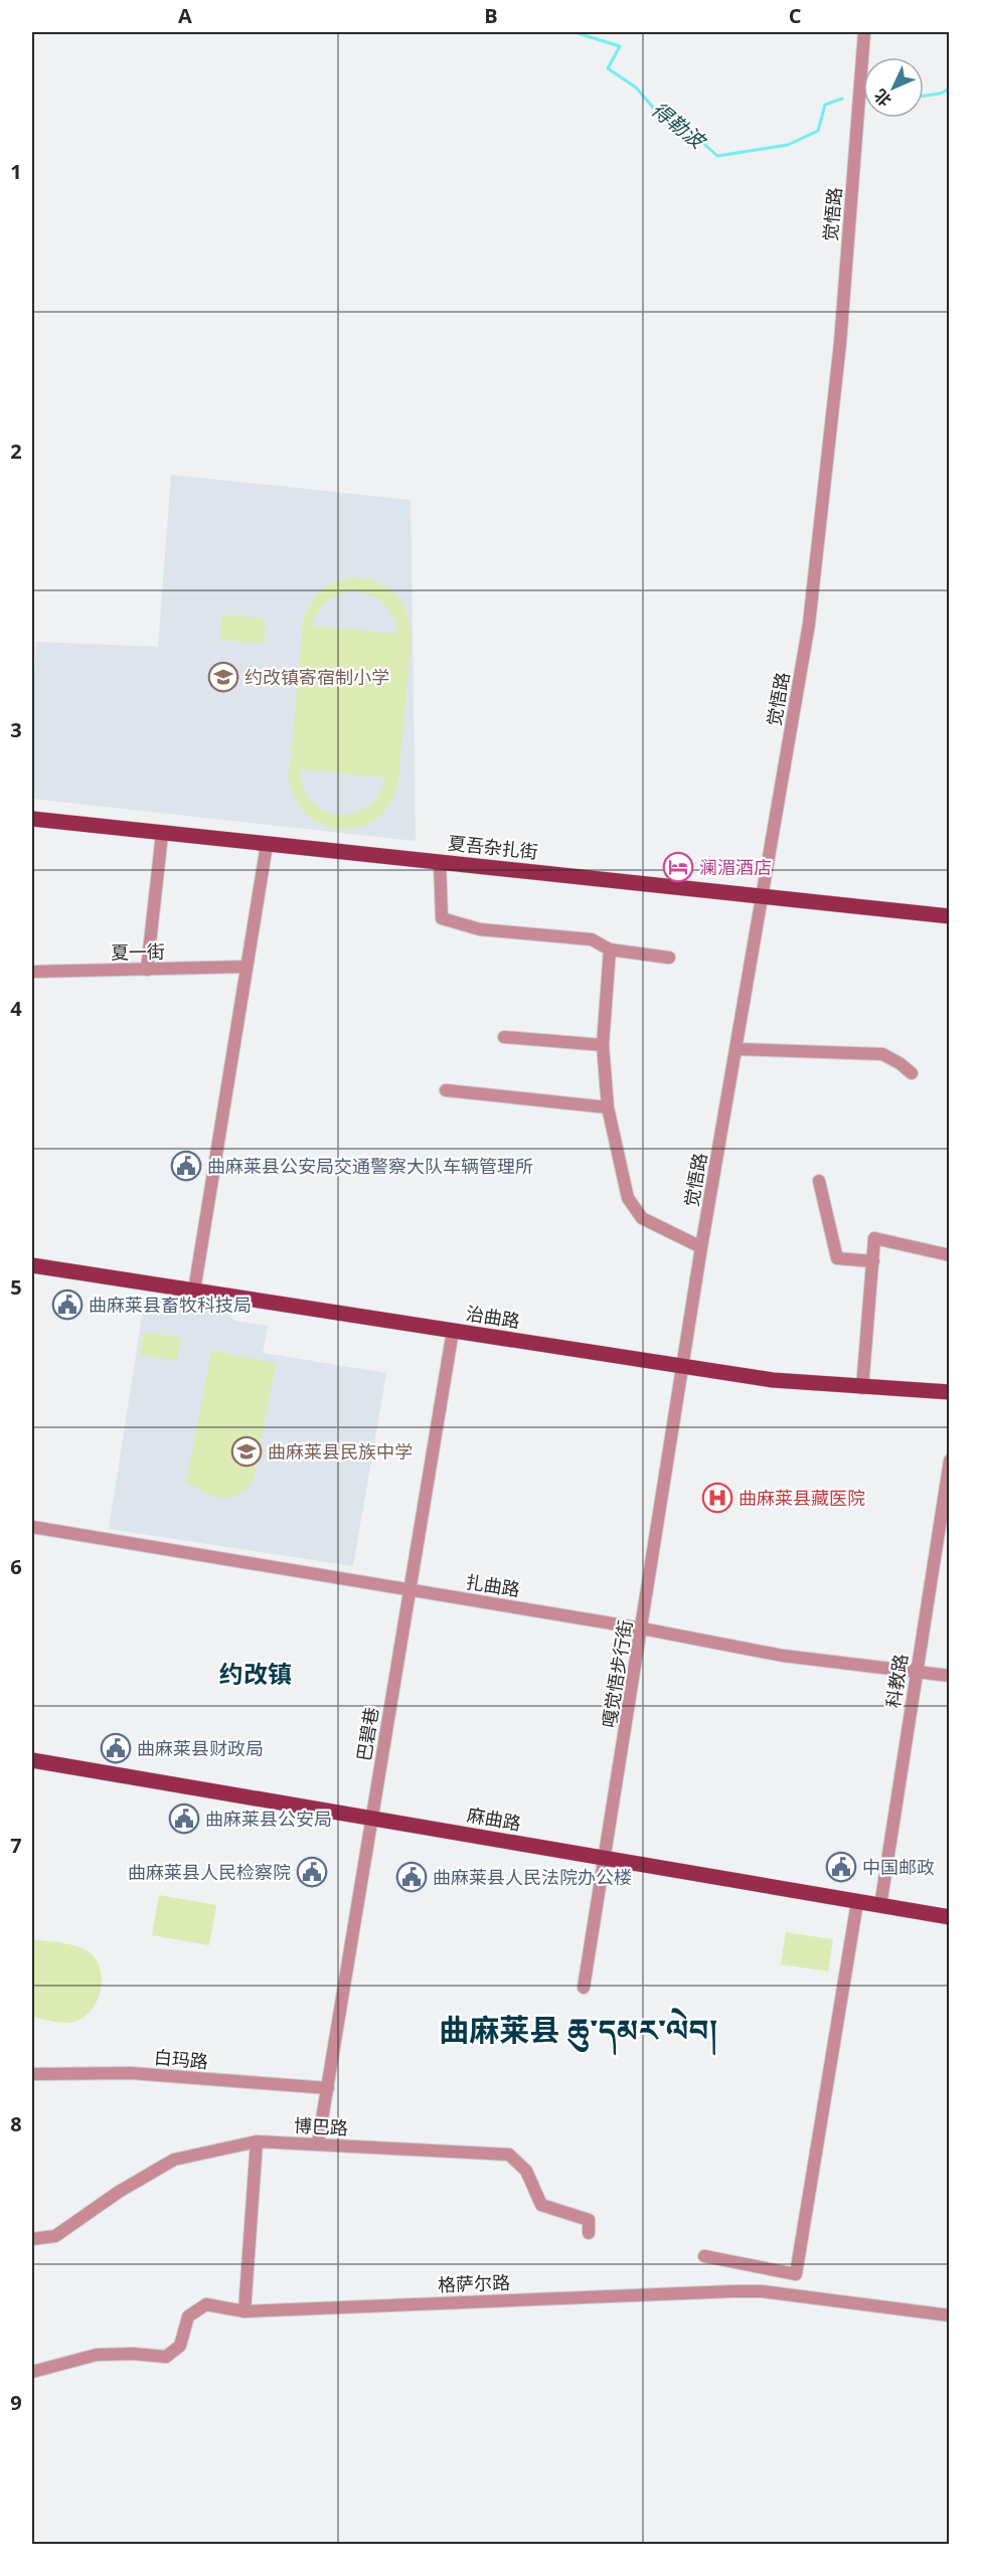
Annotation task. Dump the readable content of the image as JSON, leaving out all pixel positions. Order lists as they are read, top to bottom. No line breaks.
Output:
{"streets":{"main road":["夏吾杂扎街","治曲路","麻曲路"],"street":["觉悟路","夏一街","扎曲路","嘎觉悟步行街","科教路","巴碧巷","白玛路","博巴路","格萨尔路"]},"crossings":[["觉悟路","夏吾杂扎街"],["觉悟路","治曲路"],["觉悟路","嘎觉悟步行街"],["治曲路","嘎觉悟步行街"],["治曲路","巴碧巷"],["扎曲路","嘎觉悟步行街"],["扎曲路","科教路"],["扎曲路","巴碧巷"],["嘎觉悟步行街","麻曲路"],["科教路","麻曲路"],["巴碧巷","麻曲路"],["巴碧巷","白玛路"],["巴碧巷","博巴路"]],"districts":["约改镇","曲麻莱县 ཆུ་དམར་ལེབ།"],"water":["得勒波"],"places":{"school or university":["约改镇寄宿制小学","曲麻莱县民族中学"],"hotel":["澜湄酒店"],"public building":["曲麻莱县公安局交通警察大队车辆管理所","曲麻莱县畜牧科技局","曲麻莱县财政局","曲麻莱县公安局","中国邮政","曲麻莱县人民检察院","曲麻莱县人民法院办公楼"],"hospital":["曲麻莱县藏医院"]},"north":"bottom left","grid":{"columns":["A","B","C"],"rows":["1","2","3","4","5","6","7","8","9"]}}
